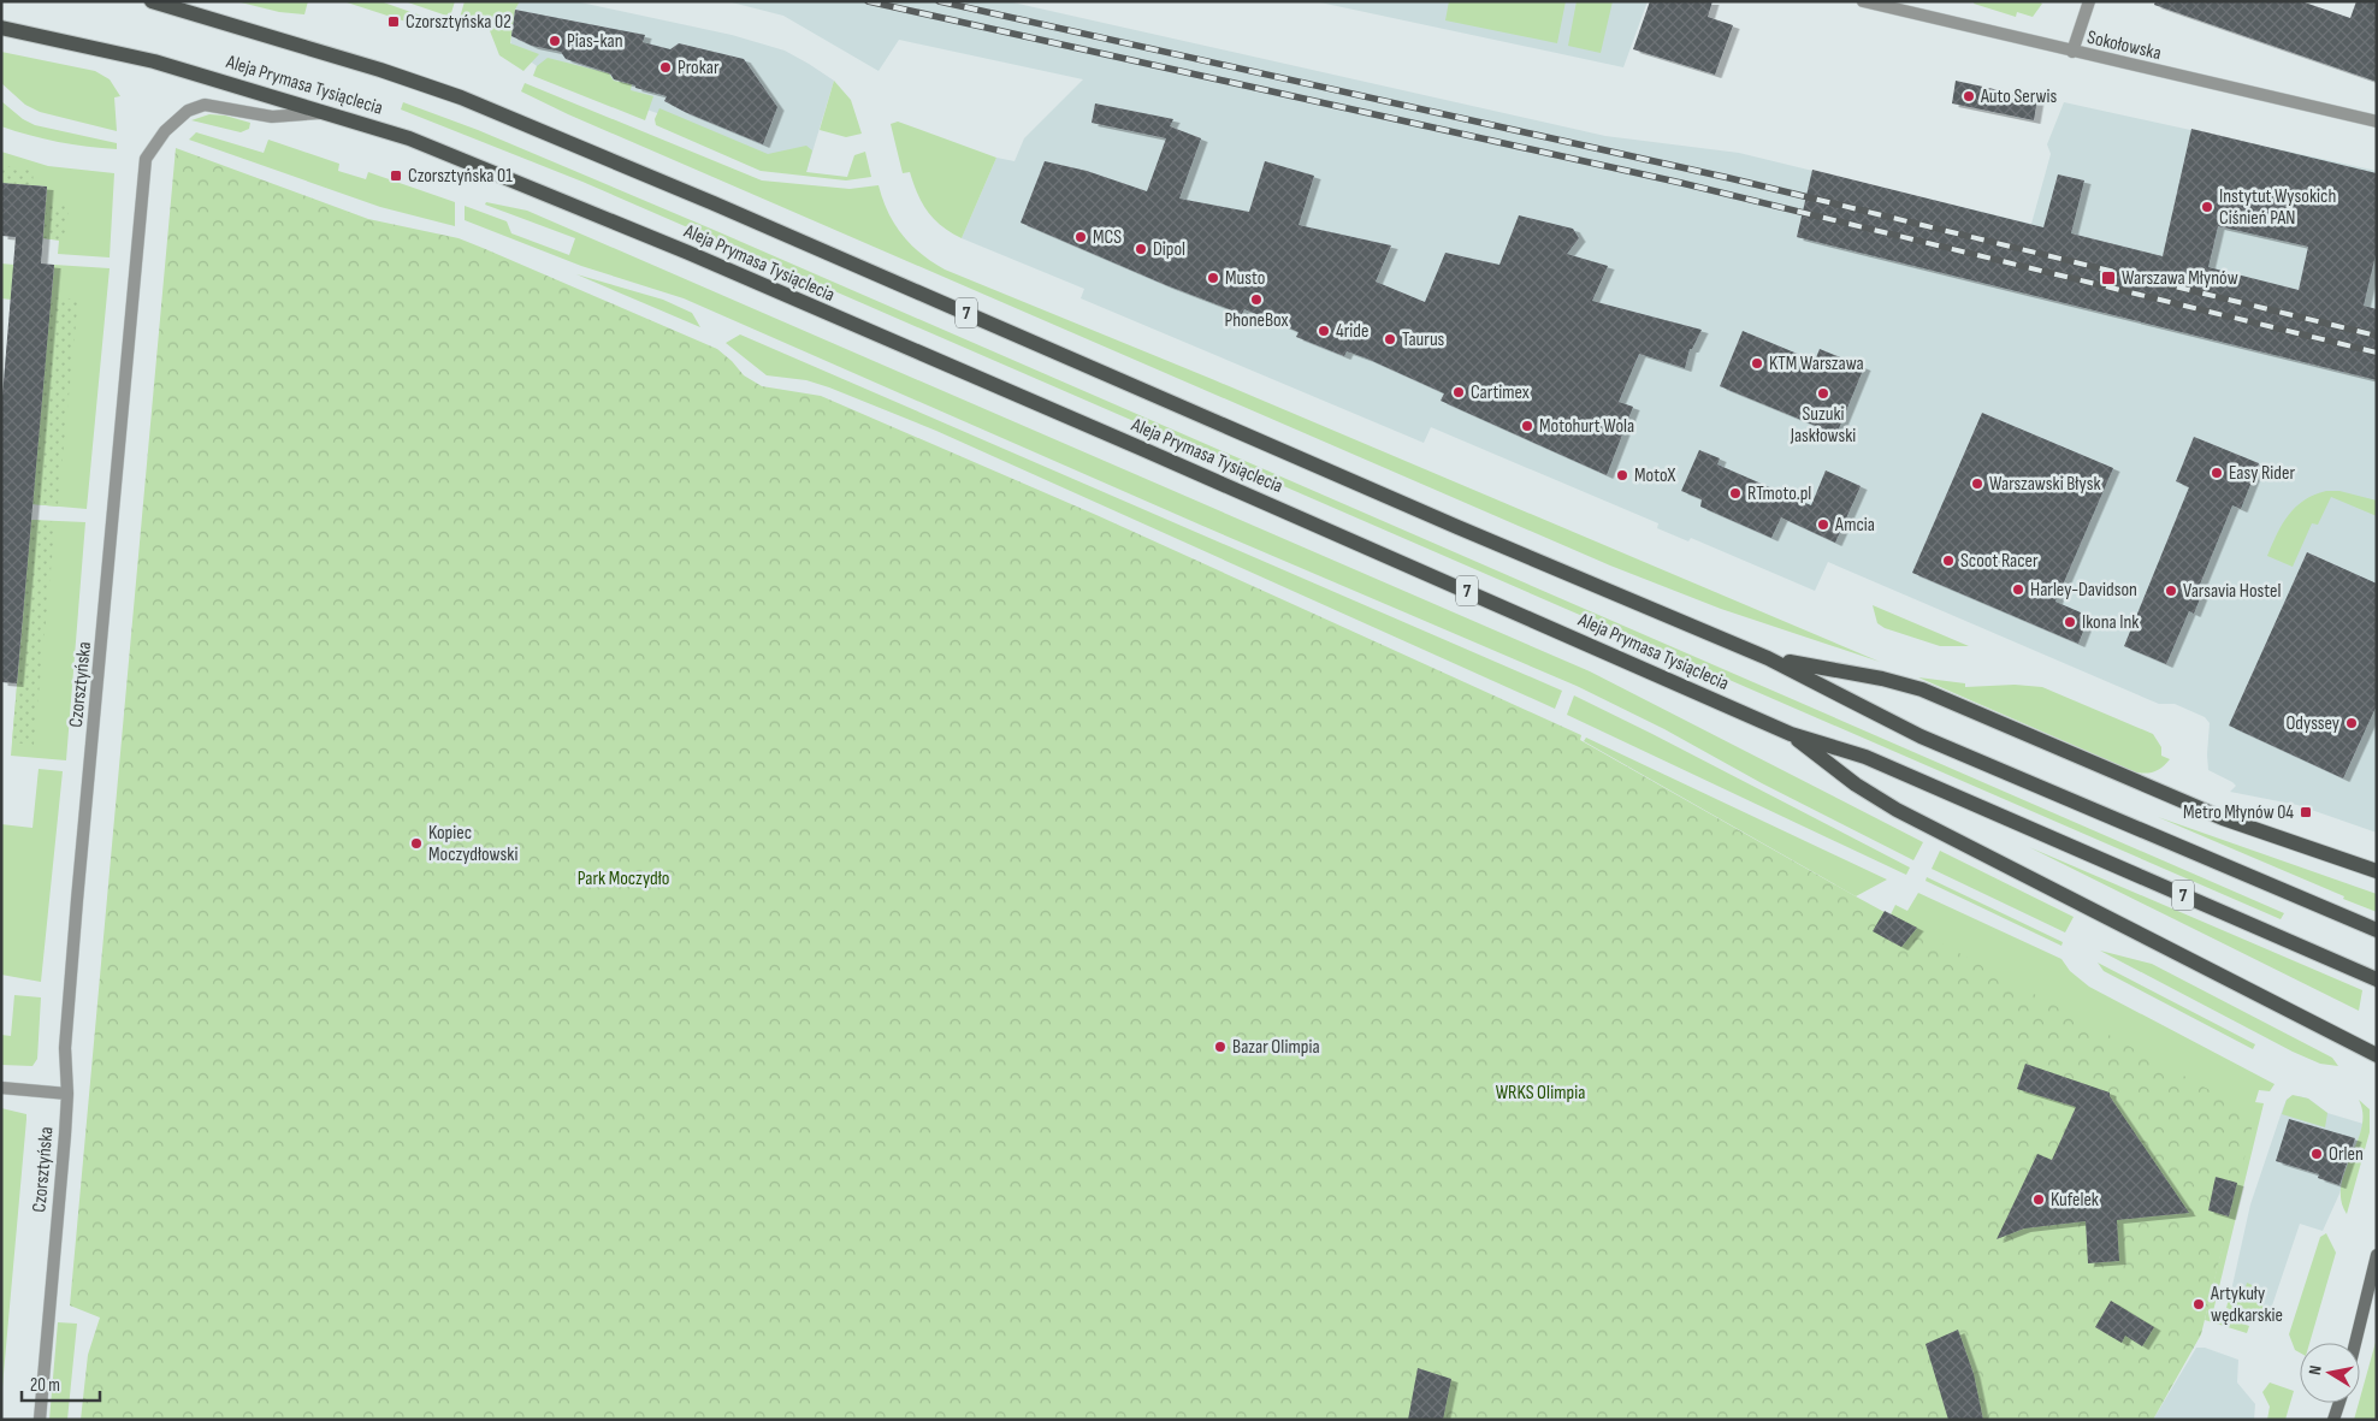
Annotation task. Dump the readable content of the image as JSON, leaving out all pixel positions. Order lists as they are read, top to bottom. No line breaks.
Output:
{"streets":{"main road":["Aleja Prymasa Tysiąclecia","7"],"street":["Sokołowska","Czorsztyńska"]},"crossings":[["Aleja Prymasa Tysiąclecia","Czorsztyńska"]],"parks":["Park Moczydło","WRKS Olimpia"],"places":{"transit":["Czorsztyńska 02","Czorsztyńska 01","Warszawa Młynów","Metro Młynów 04"],"other":["Pias-kan","Prokar","Auto Serwis","Instytut Wysokich Ciśnień PAN","MCS","Dipol","Musto","PhoneBox","4ride","Taurus","KTM Warszawa","Cartimex","Suzuki Jaskłowski","Motohurt Wola","Easy Rider","MotoX","Warszawski Błysk","RTmoto.pl","Amcia","Scoot Racer","Harley-Davidson","Varsavia Hostel","Ikona Ink","Odyssey","Kopiec Moczydłowski","Bazar Olimpia","Orlen","Kufelek","Artykuły wędkarskie"]},"scale_bar":"20 m","north":"left"}
